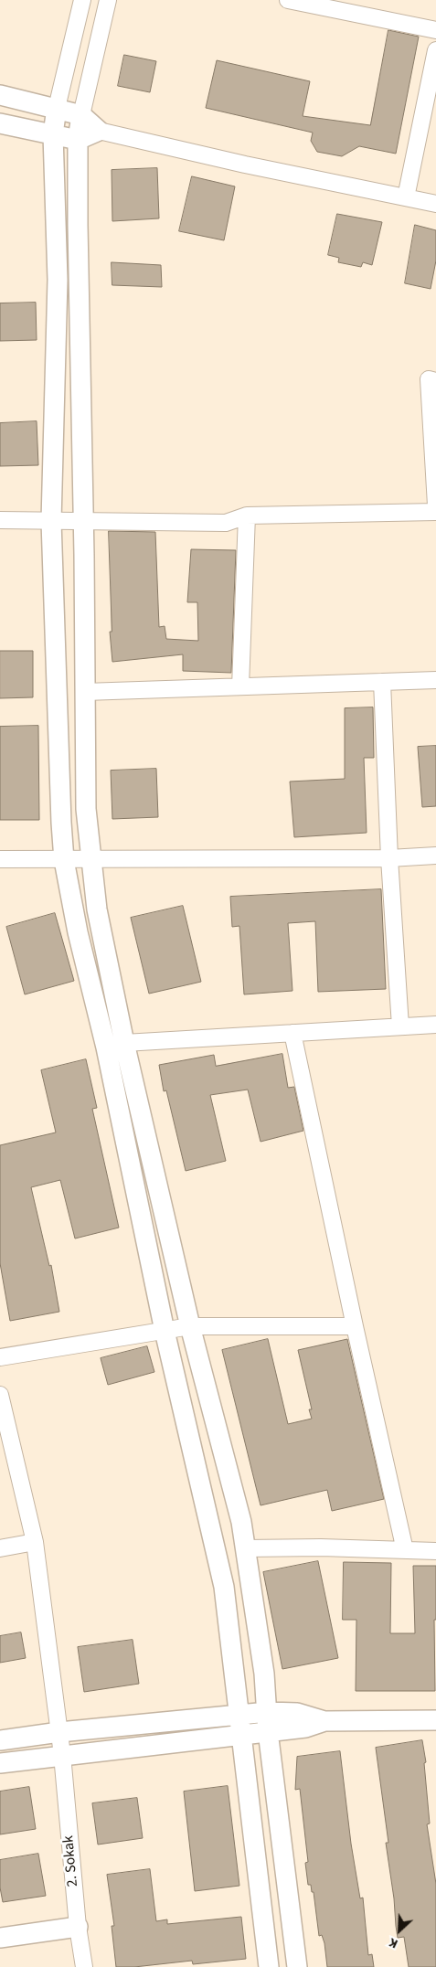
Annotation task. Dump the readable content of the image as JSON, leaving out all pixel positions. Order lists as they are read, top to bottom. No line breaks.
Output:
{"streets":{"street":["2. Sokak"]},"north":"bottom left"}
